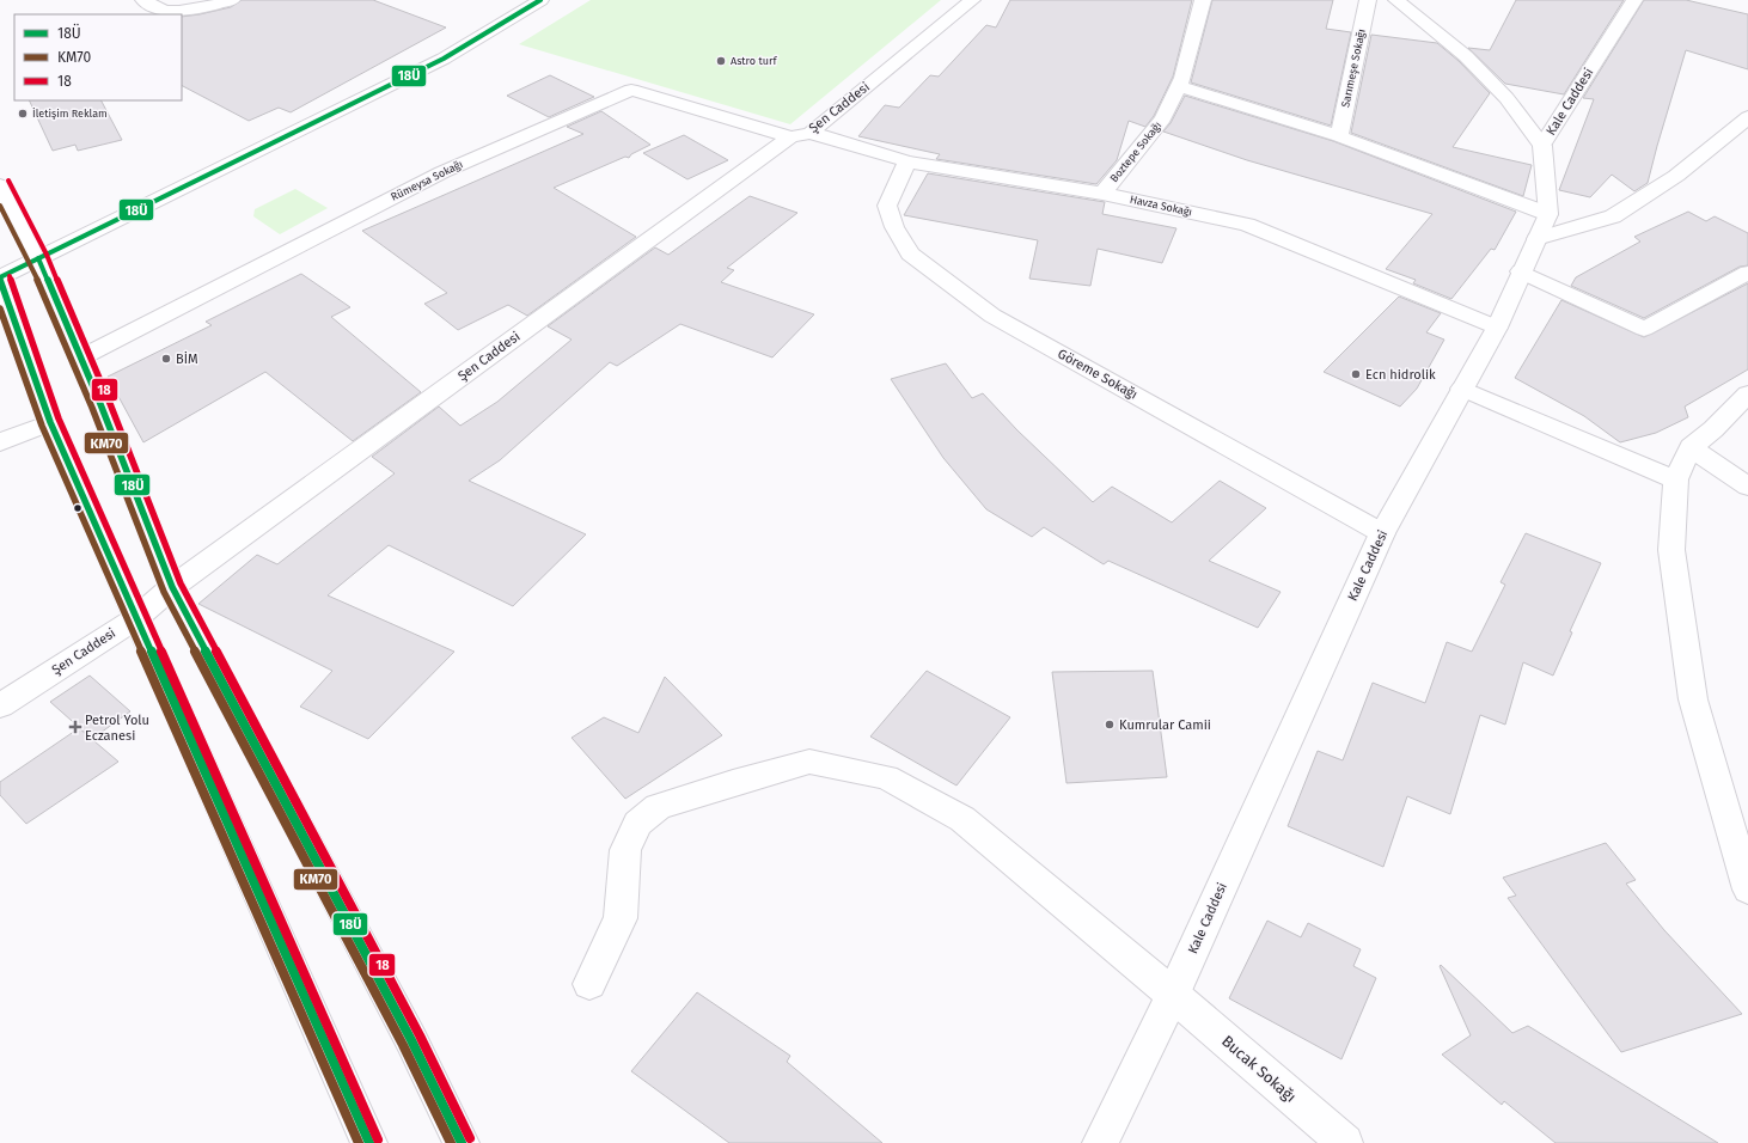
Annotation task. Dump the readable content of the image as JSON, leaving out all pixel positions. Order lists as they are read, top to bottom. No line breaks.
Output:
{"streets":{"street":["Sarımeşe Sokağı","Kale Caddesi","Şen Caddesi","Boztepe Sokağı","Rümeysa Sokağı","Havza Sokağı","Göreme Sokağı","Bucak Sokağı"]},"crossings":[["Kale Caddesi","Havza Sokağı"],["Kale Caddesi","Göreme Sokağı"],["Kale Caddesi","Bucak Sokağı"],["Şen Caddesi","Rümeysa Sokağı"],["Şen Caddesi","Havza Sokağı"],["Boztepe Sokağı","Havza Sokağı"],["Havza Sokağı","Göreme Sokağı"]],"places":{"other":["Astro turf","İletişim Reklam","BİM","Ecn hidrolik","Kumrular Camii"],"health":["Petrol Yolu Eczanesi"]},"lines":["transit line 18Ü","transit line 18","transit line KM70"],"legend":["18Ü","KM70","18"]}
